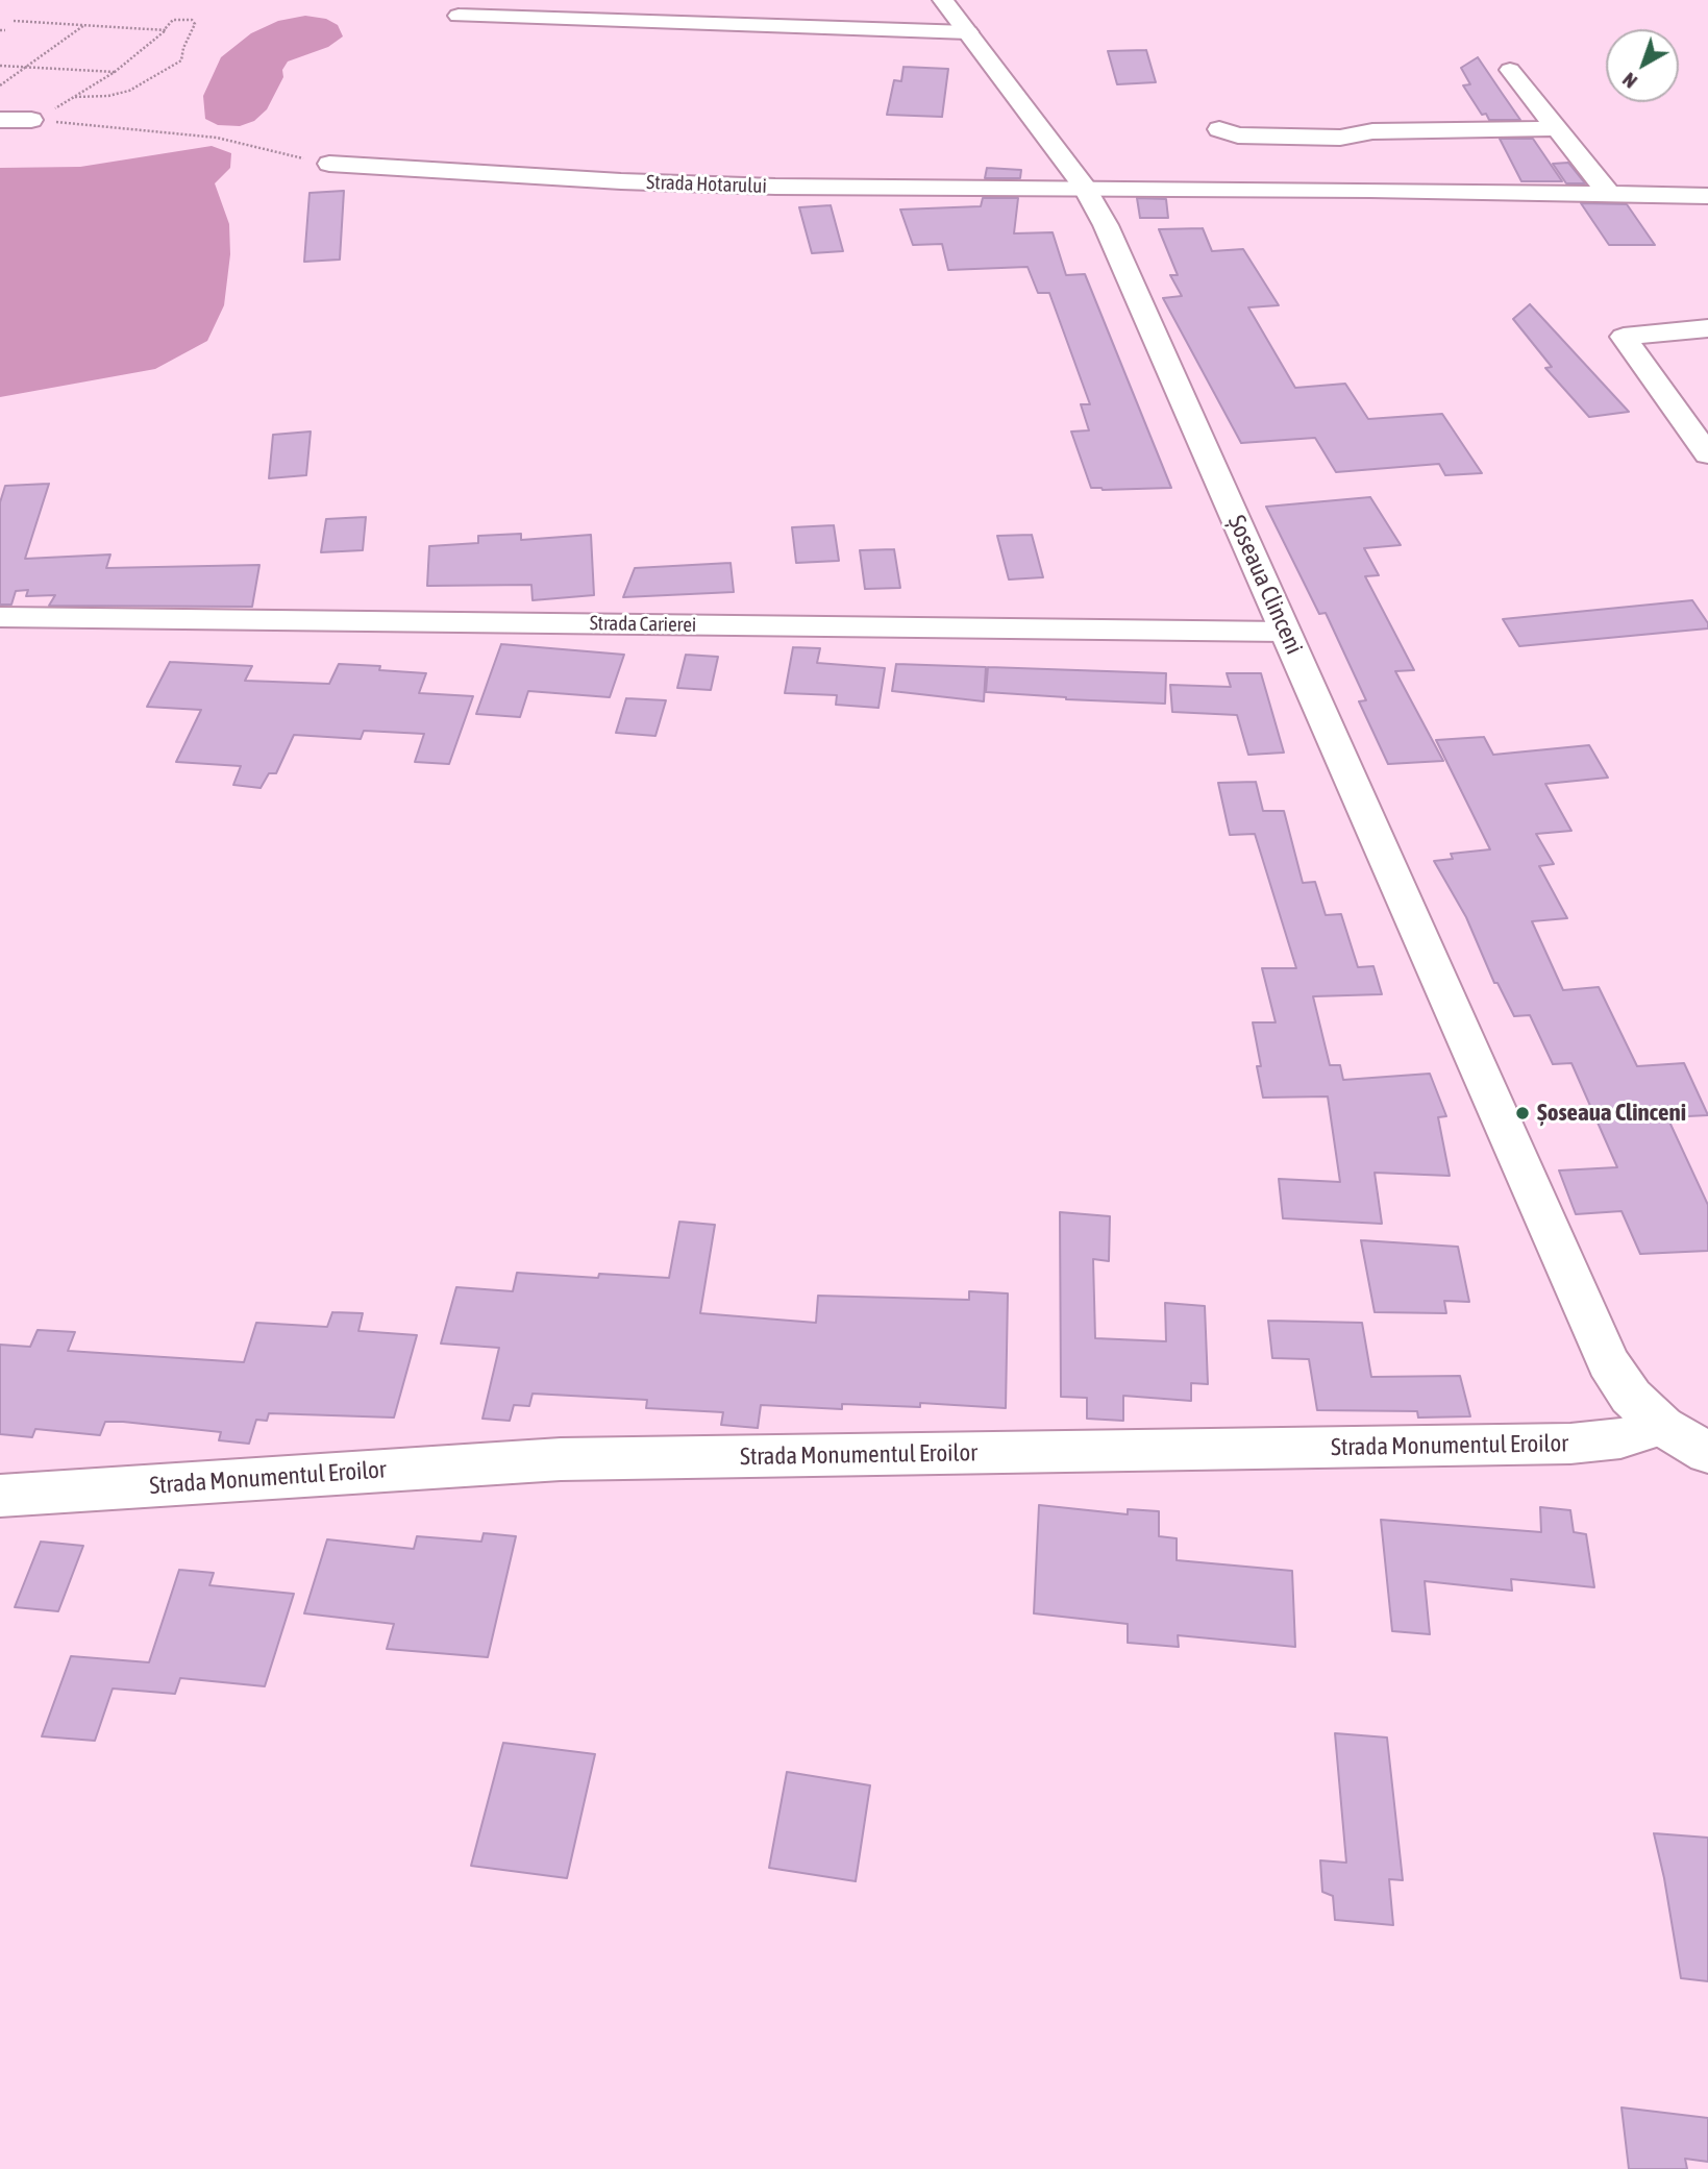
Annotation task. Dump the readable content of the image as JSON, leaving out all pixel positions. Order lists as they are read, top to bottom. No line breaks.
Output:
{"streets":{"street":["Strada Hotarului","Șoseaua Clinceni","Strada Carierei","Strada Monumentul Eroilor"]},"crossings":[["Strada Hotarului","Șoseaua Clinceni"],["Șoseaua Clinceni","Strada Carierei"],["Șoseaua Clinceni","Strada Monumentul Eroilor"]],"places":["Șoseaua Clinceni"],"north":"bottom left"}
